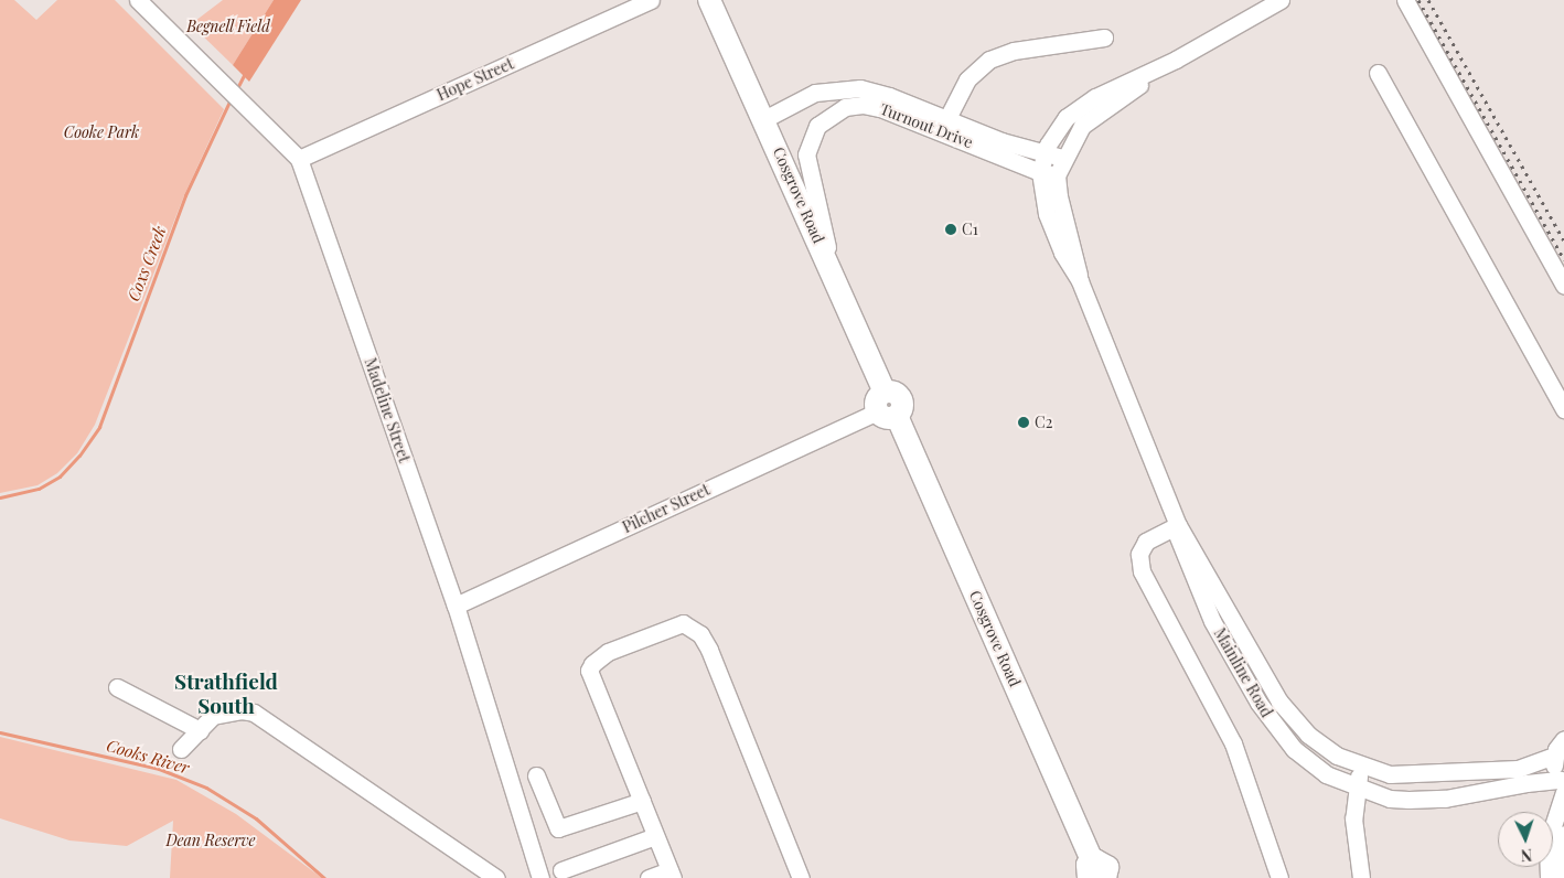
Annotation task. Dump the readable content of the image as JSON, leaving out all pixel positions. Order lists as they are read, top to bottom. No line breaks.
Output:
{"streets":{"main road":["Cosgrove Road"],"street":["Hope Street","Turnout Drive","Madeline Street","Pilcher Street","Mainline Road"]},"crossings":[["Hope Street","Madeline Street"],["Turnout Drive","Cosgrove Road"],["Turnout Drive","Mainline Road"],["Cosgrove Road","Pilcher Street"],["Madeline Street","Pilcher Street"]],"districts":["Strathfield South"],"water":["Coxs Creek","Cooks River"],"parks":["Begnell Field","Cooke Park","Dean Reserve"],"places":["C1","C2"],"north":"bottom"}
